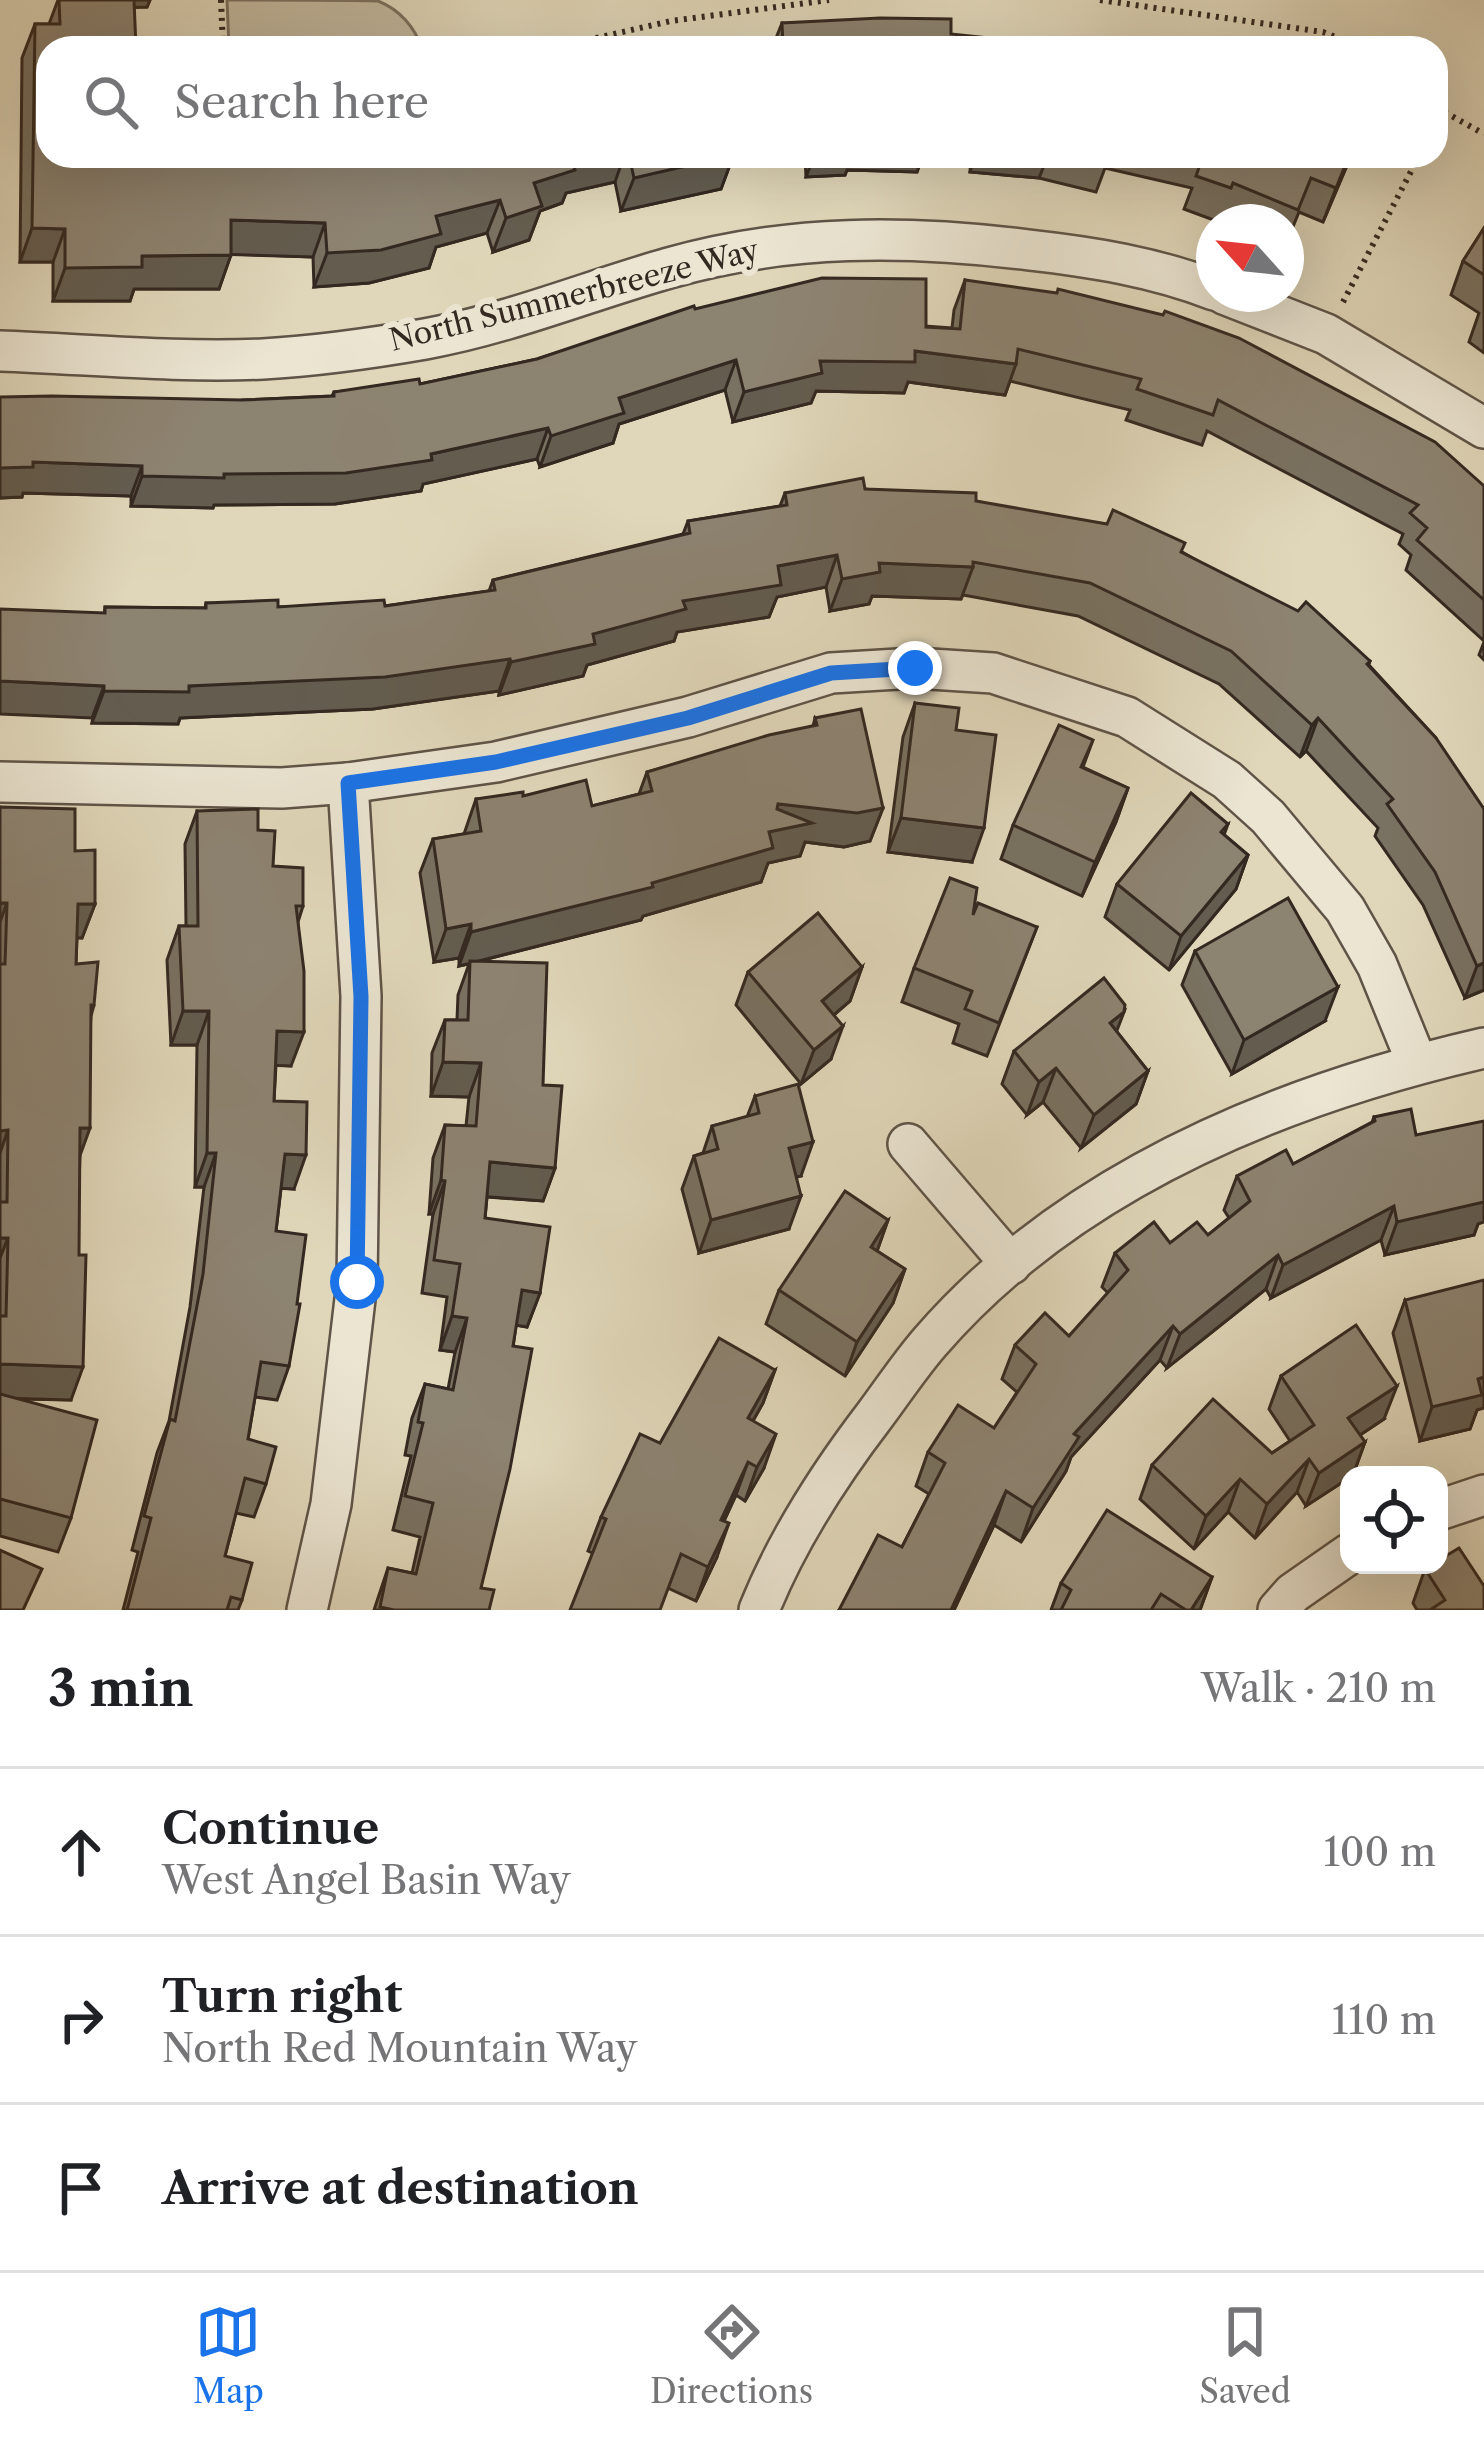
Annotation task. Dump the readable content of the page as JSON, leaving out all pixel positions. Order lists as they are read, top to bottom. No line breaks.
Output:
{"streets":{"street":["North Summerbreeze Way"]},"north":"top left","page":{"search":"Search here","heading":["3 min","Walk · 210 m"],"list":[["Continue","West Angel Basin Way","100 m"],["Turn right","North Red Mountain Way","110 m"],"Arrive at destination"],"nav":["Map","Directions","Saved"]}}
